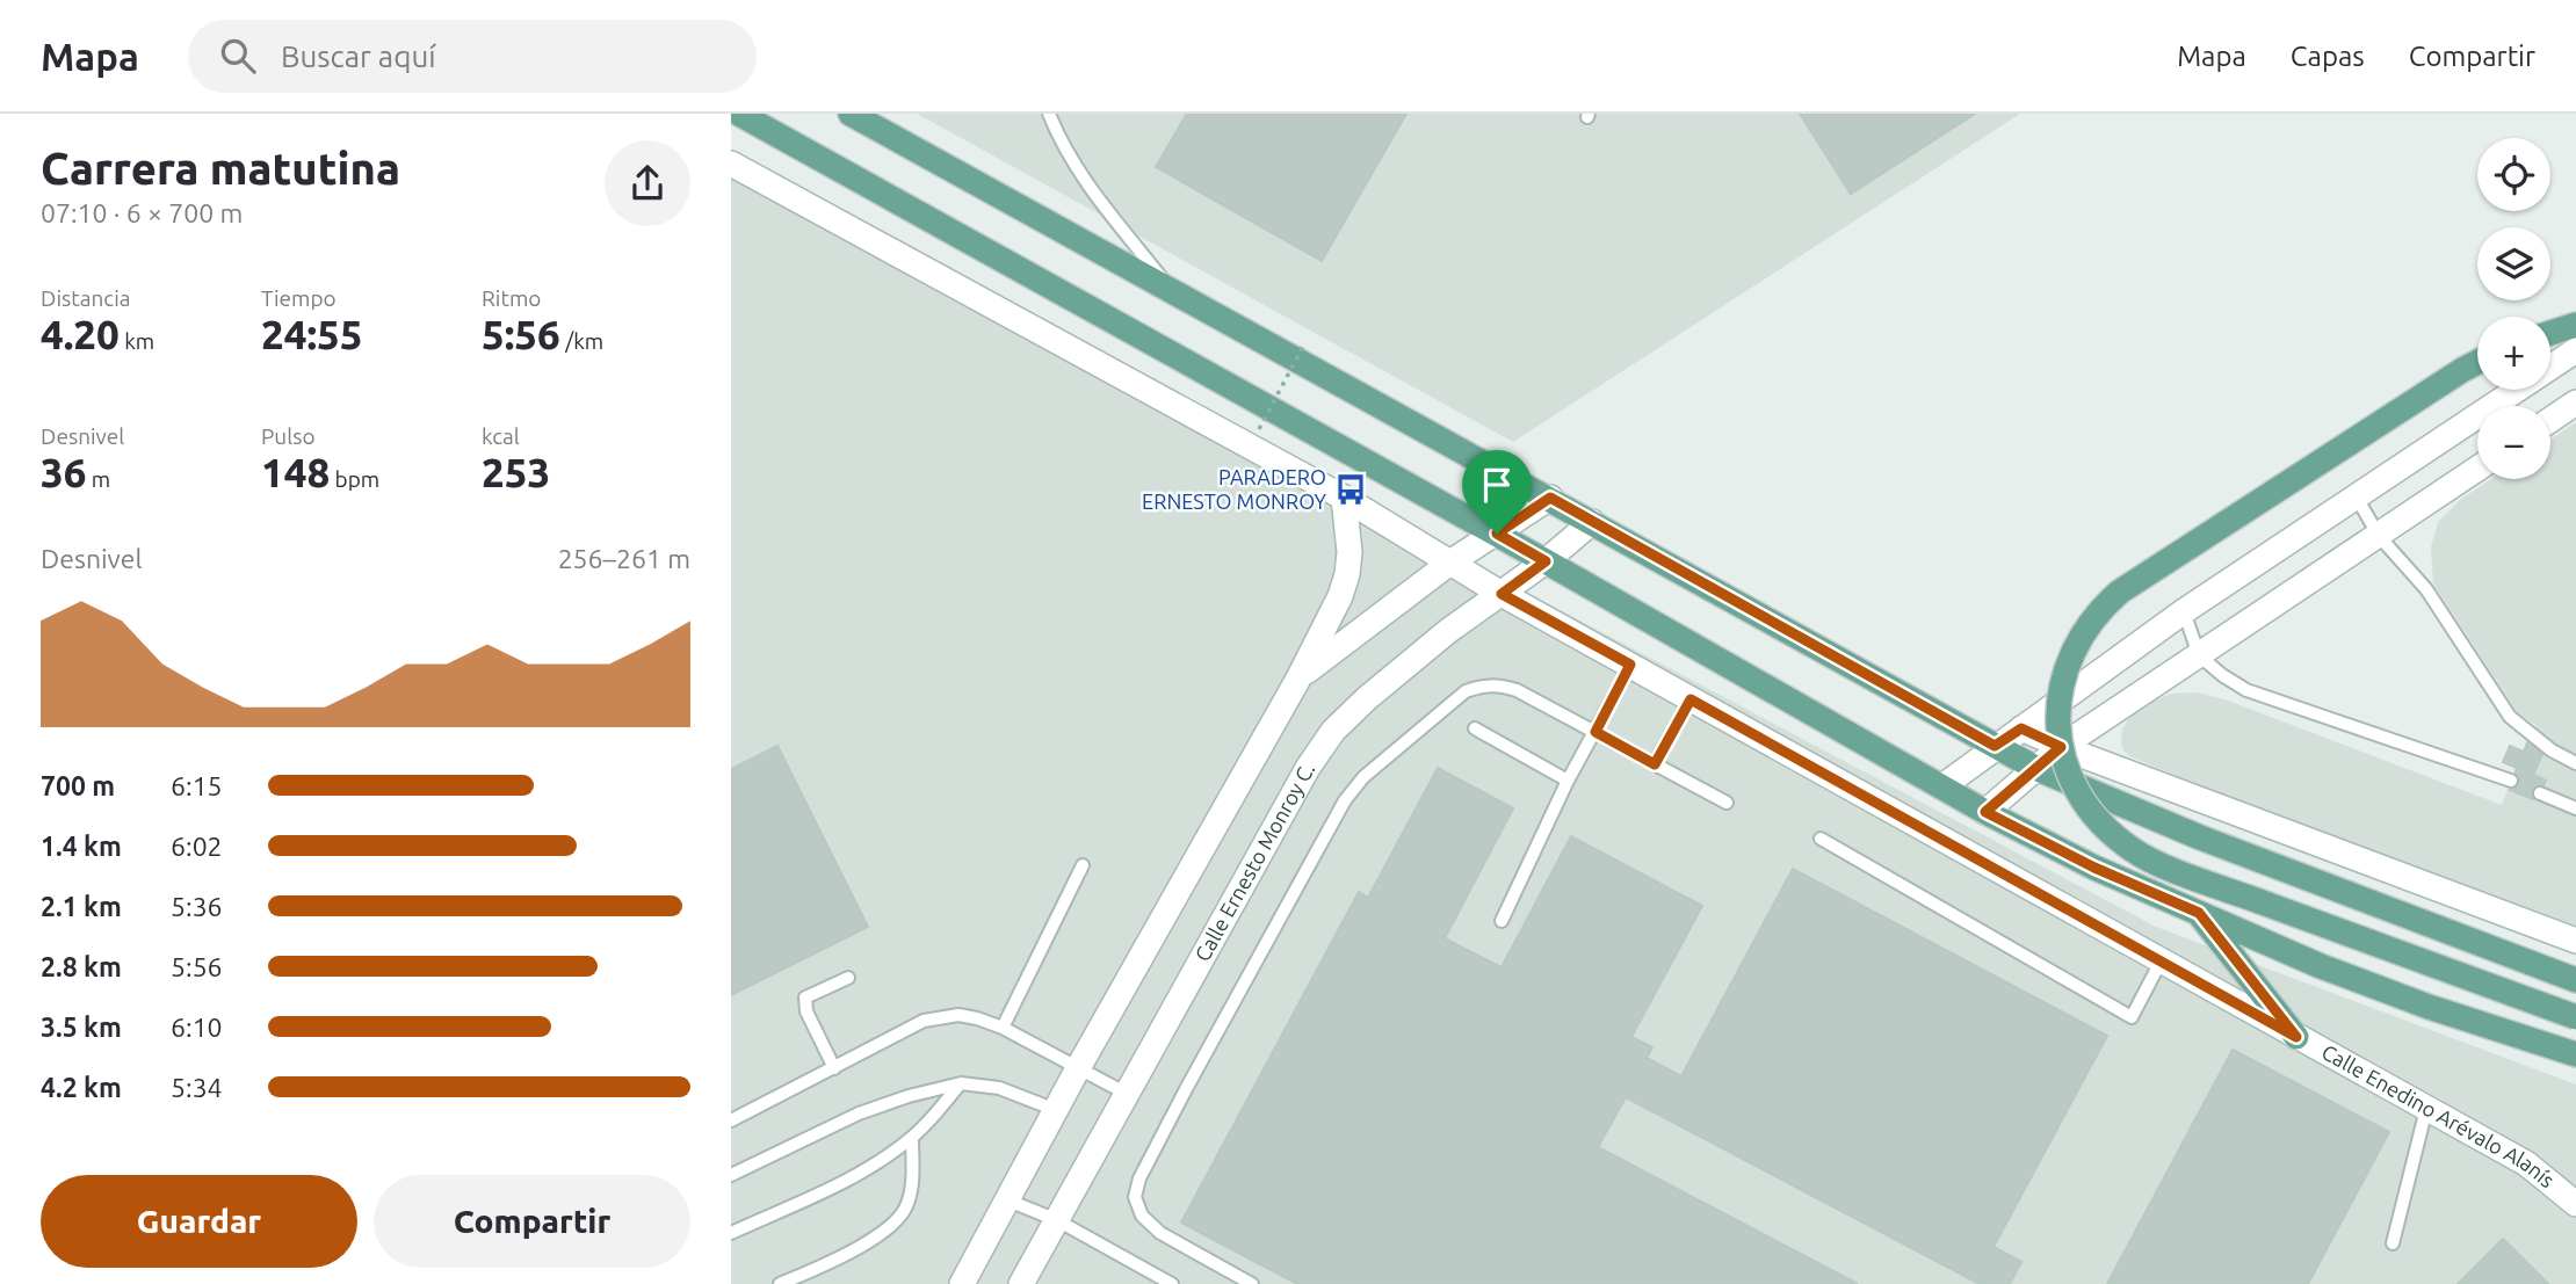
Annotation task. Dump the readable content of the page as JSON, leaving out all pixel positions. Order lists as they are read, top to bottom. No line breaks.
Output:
{"streets":{"street":["Calle Ernesto Monroy C.","Calle Enedino Arévalo Alanís"]},"crossings":[["Calle Ernesto Monroy C.","Calle Enedino Arévalo Alanís"]],"places":{"bus stop":["PARADERO ERNESTO MONROY"]},"page":{"header":"Mapa","search":"Buscar aquí","nav":["Mapa","Capas","Compartir"],"heading":["Carrera matutina","07:10 · 6 × 700 m"],"map_buttons":["+","−"],"stats":[["Distancia","4.20 km"],["Tiempo","24:55"],["Ritmo","5:56 /km"],["Desnivel","36 m"],["Pulso","148 bpm"],["kcal","253"]],"chart":["Desnivel","256–261 m"],"list":[{"name":"700 m","note":"6:15"},{"name":"1.4 km","note":"6:02"},{"name":"2.1 km","note":"5:36"},{"name":"2.8 km","note":"5:56"},{"name":"3.5 km","note":"6:10"},{"name":"4.2 km","note":"5:34"}],"buttons":["Guardar","Compartir"]}}
